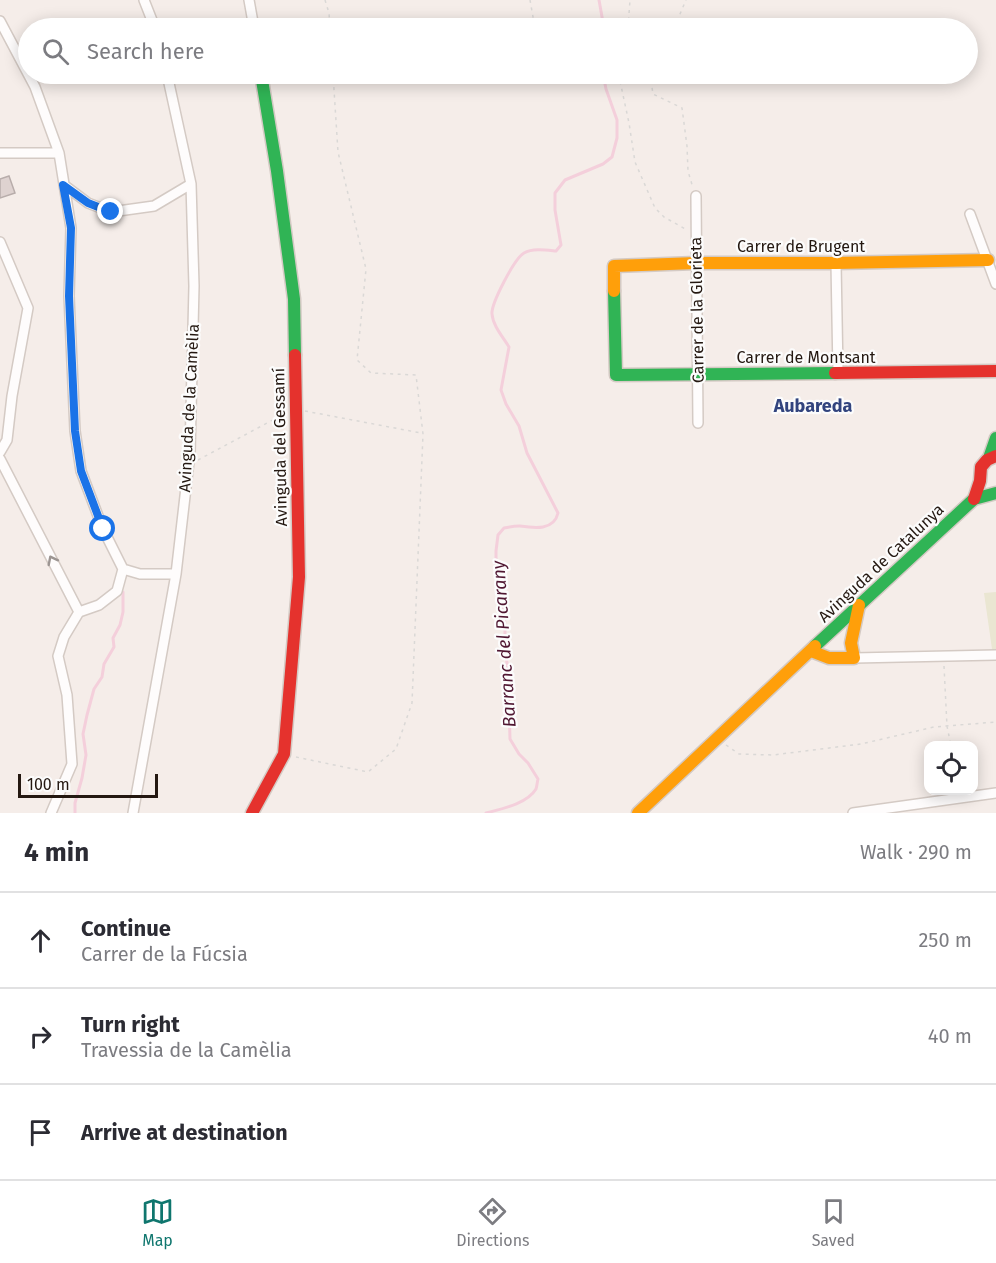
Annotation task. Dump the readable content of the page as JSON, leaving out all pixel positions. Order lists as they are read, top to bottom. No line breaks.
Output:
{"streets":{"street":["Carrer de Brugent","Carrer de la Glorieta","Carrer de Montsant","Avinguda de la Camèlia","Avinguda del Gessamí","Avinguda de Catalunya"]},"crossings":[["Carrer de Brugent","Carrer de la Glorieta"],["Carrer de Brugent","Carrer de Montsant"],["Carrer de la Glorieta","Carrer de Montsant"]],"districts":["Aubareda"],"water":["Barranc del Picarany"],"scale_bar":"100 m","page":{"search":"Search here","scale":"100 m","heading":["4 min","Walk · 290 m"],"list":[["Continue","Carrer de la Fúcsia","250 m"],["Turn right","Travessia de la Camèlia","40 m"],"Arrive at destination"],"nav":["Map","Directions","Saved"]}}
